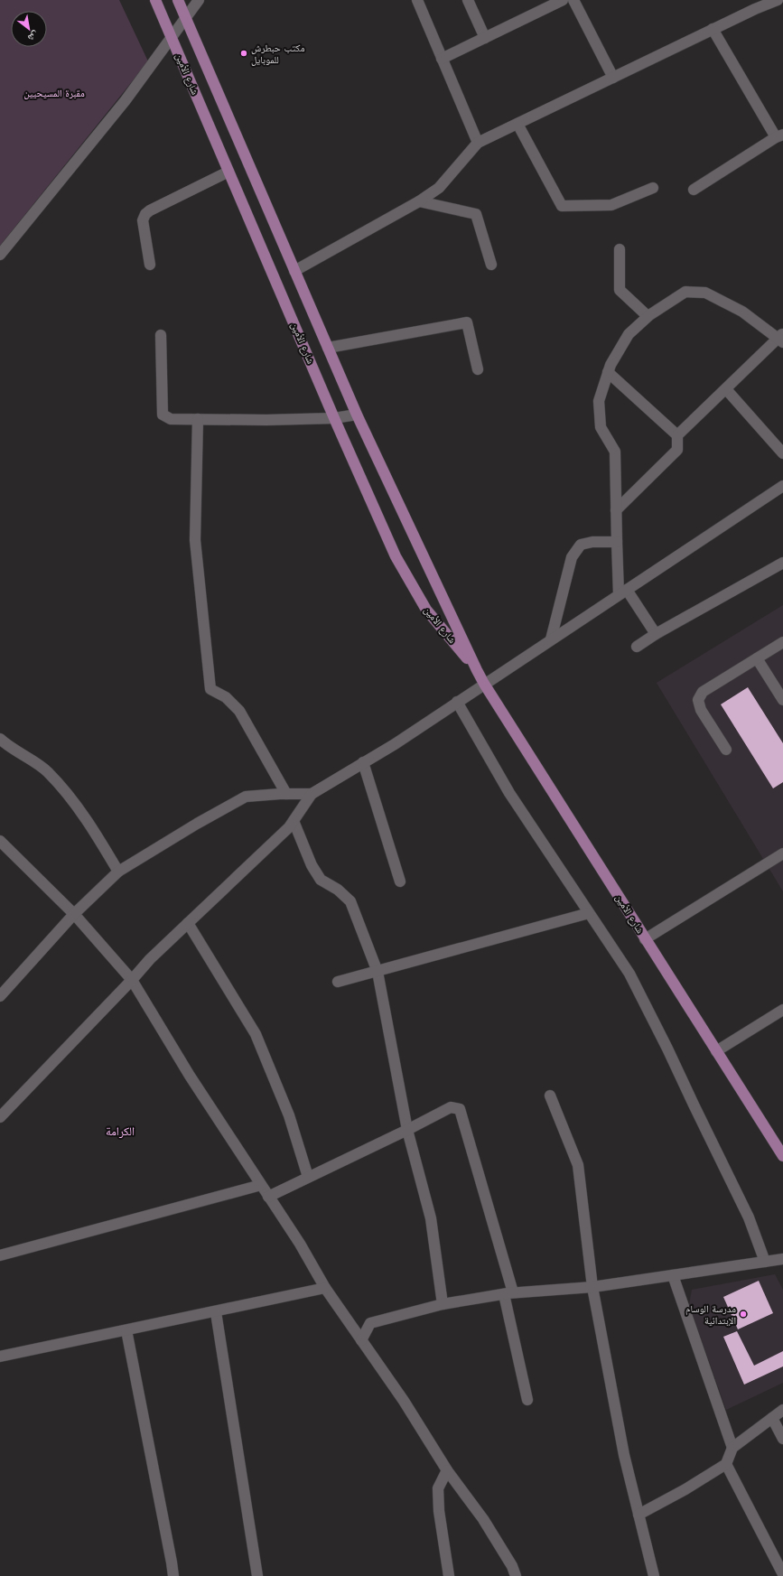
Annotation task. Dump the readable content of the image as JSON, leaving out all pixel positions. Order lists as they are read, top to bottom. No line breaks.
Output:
{"streets":{"main road":["شارع الأمين"]},"districts":["الكرامة"],"parks":["مقبرة المسيحيين"],"places":["مكتب حبطرش للموبايل","مدرسة الوسام الإبتدائية"],"north":"bottom right"}
